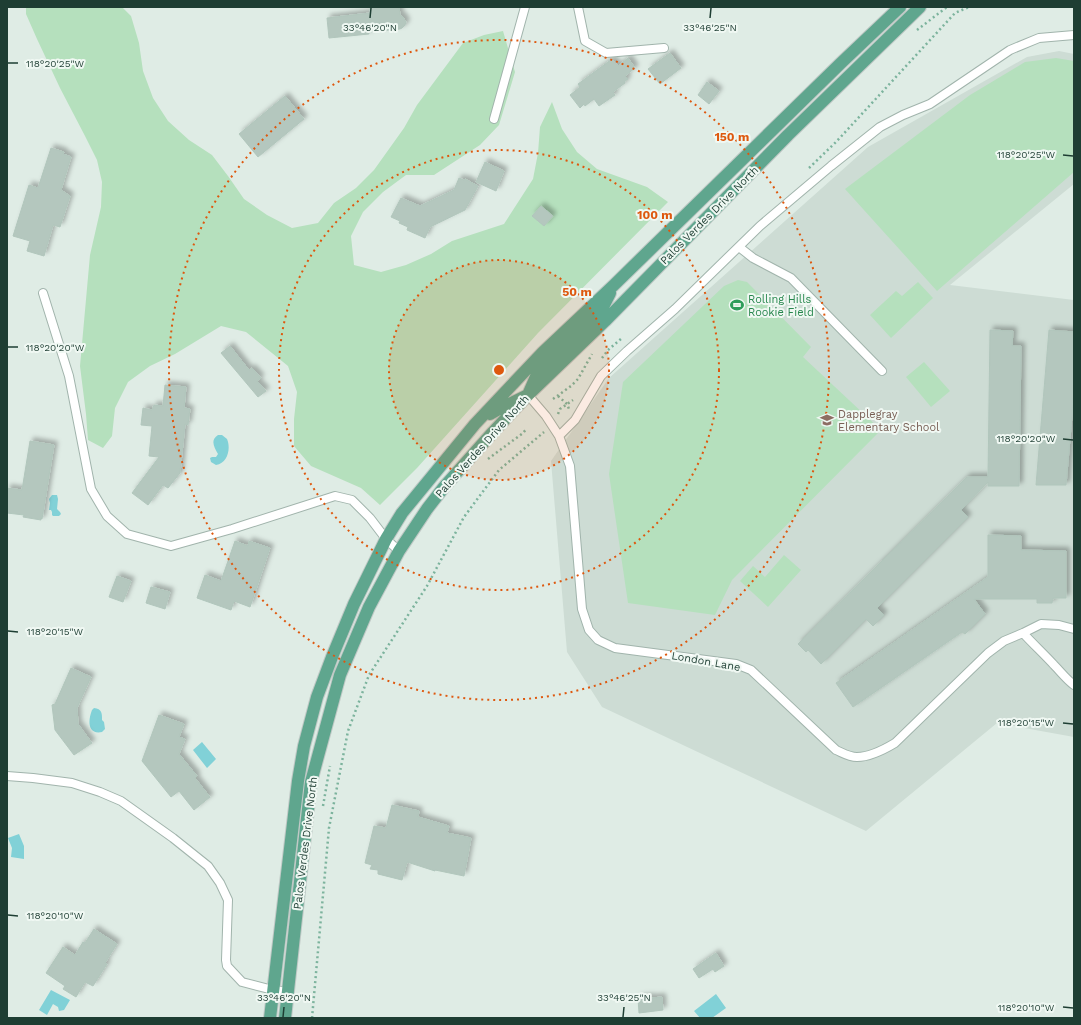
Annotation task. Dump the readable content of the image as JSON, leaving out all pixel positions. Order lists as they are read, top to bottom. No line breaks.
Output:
{"streets":{"main road":["Palos Verdes Drive North"],"lane":["London Lane"]},"crossings":[["Palos Verdes Drive North","London Lane"]],"places":{"sports":["Rolling Hills Rookie Field"],"school or university":["Dapplegray Elementary School"]},"coordinates":["33°46'20\"N","33°46'25\"N","118°20'25\"W","118°20'20\"W","118°20'15\"W","118°20'10\"W"],"rings":["150 m","100 m","50 m"]}
